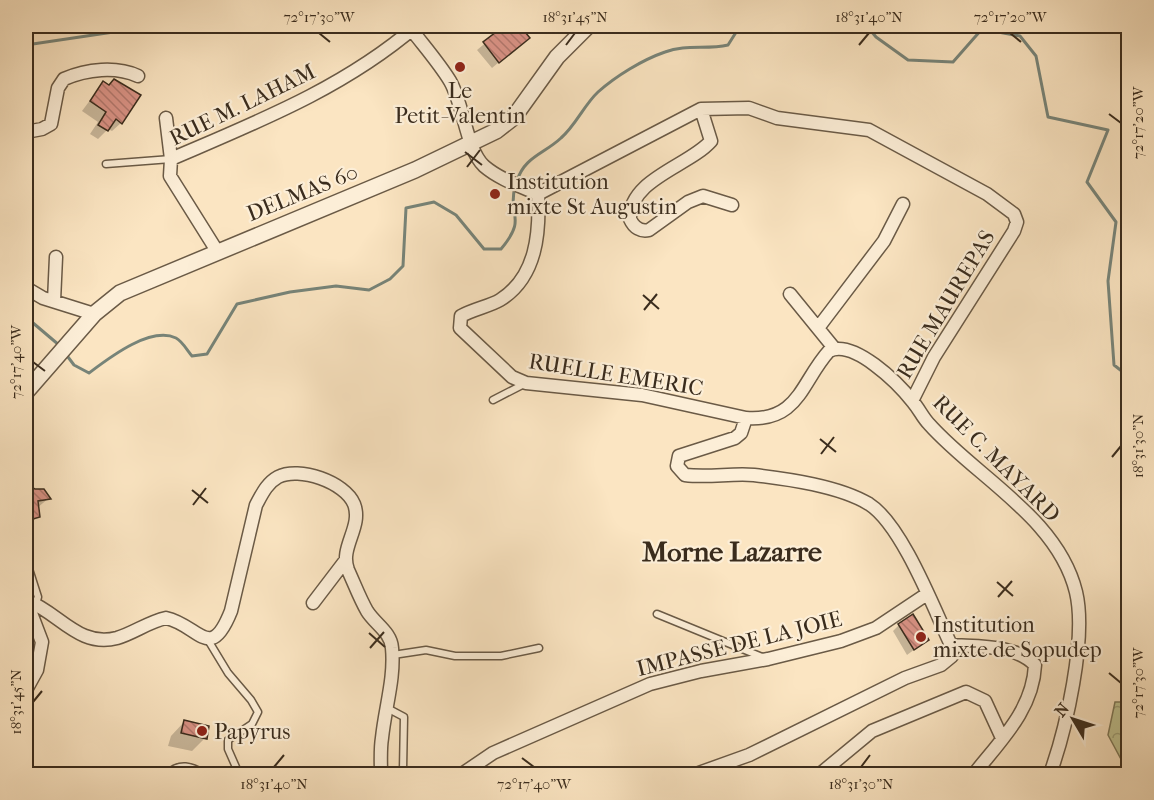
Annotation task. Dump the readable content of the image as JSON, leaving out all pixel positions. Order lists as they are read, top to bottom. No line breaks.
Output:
{"streets":{"street":["RUE M. LAHAM","DELMAS 60","RUE MAUREPAS","RUELLE EMERIC","RUE C. MAYARD","IMPASSE DE LA JOIE"]},"crossings":[["RUE M. LAHAM","DELMAS 60"],["RUE MAUREPAS","RUELLE EMERIC"],["RUE MAUREPAS","RUE C. MAYARD"]],"districts":["Morne Lazarre"],"places":["Le Petit-Valentin","Institution mixte St Augustin","Institution mixte de Sopudep","Papyrus"],"north":"top left","coordinates":["72°17'30\"W","18°31'45\"N","18°31'40\"N","72°17'20\"W","72°17'40\"W","18°31'30\"N"]}
